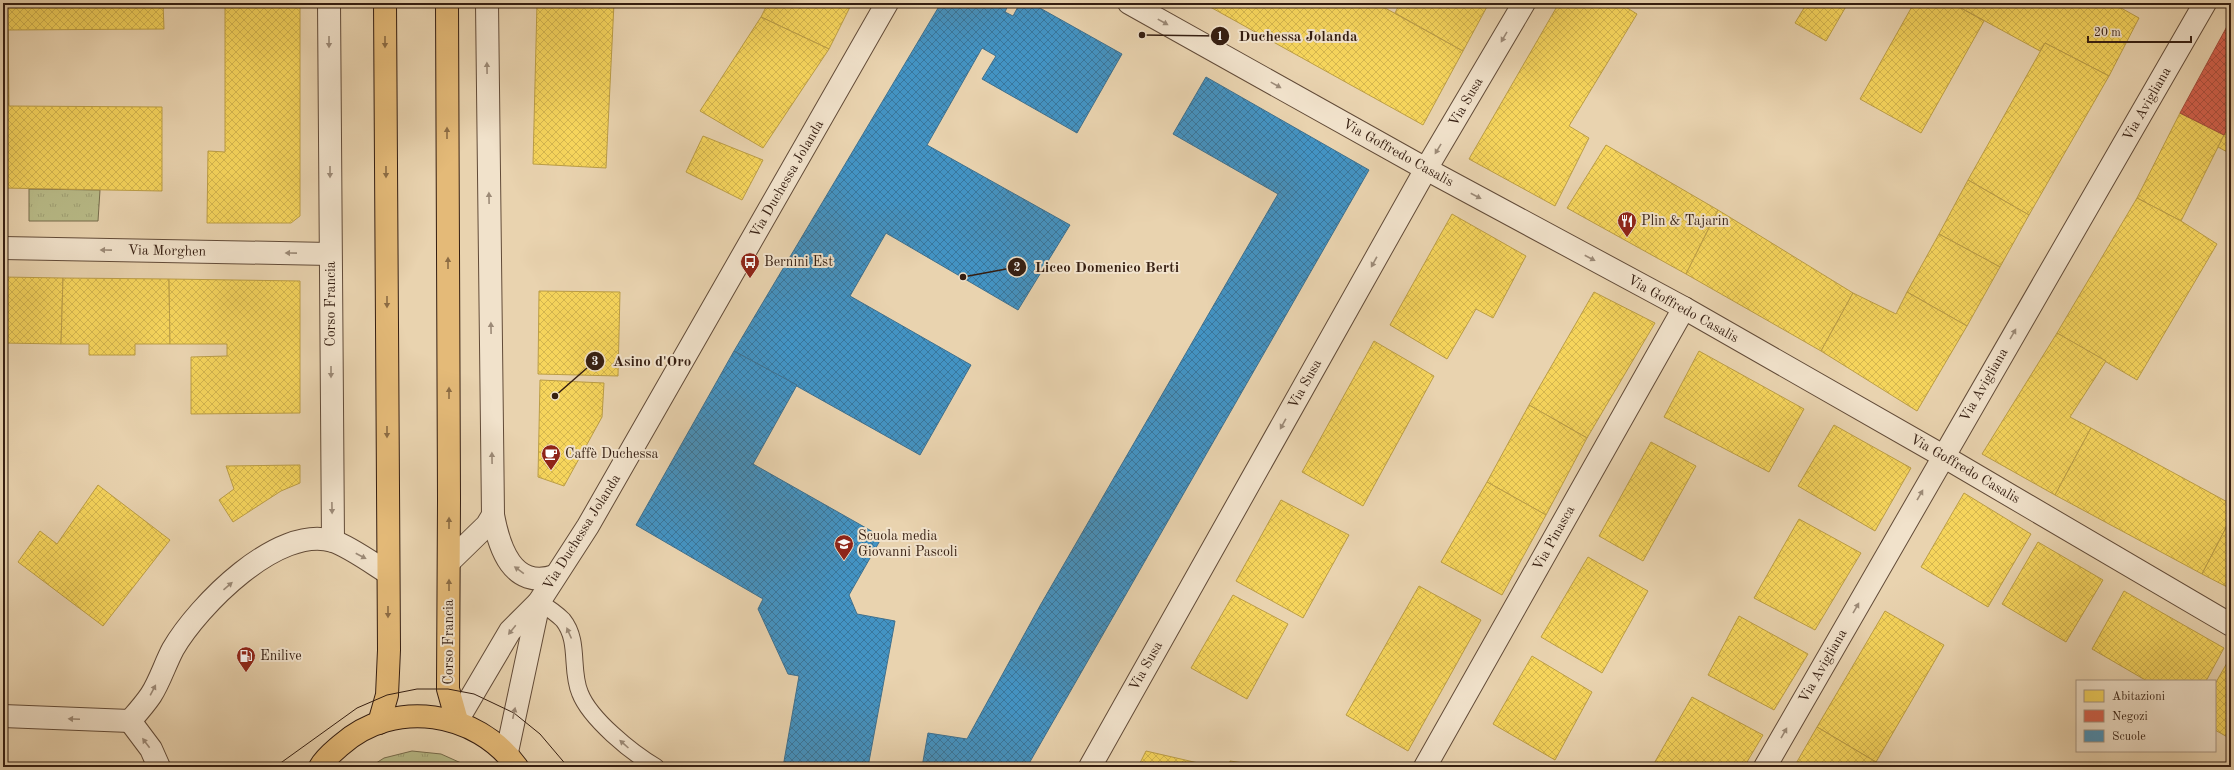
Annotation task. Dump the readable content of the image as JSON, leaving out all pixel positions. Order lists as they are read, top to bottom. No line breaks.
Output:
{"streets":{"main road":["Corso Francia"],"street":["Via Susa","Via Avigliana","Via Goffredo Casalis","Via Duchessa Jolanda","Via Morghen","Via Pinasca"]},"crossings":[["Via Susa","Via Goffredo Casalis"],["Via Avigliana","Via Goffredo Casalis"],["Via Goffredo Casalis","Via Pinasca"],["Via Duchessa Jolanda","Corso Francia"],["Via Morghen","Corso Francia"]],"one_way":["Via Susa","Via Avigliana","Via Goffredo Casalis","Via Morghen"],"places":{"other":["Duchessa Jolanda","Liceo Domenico Berti","Asino d'Oro"],"restaurant":["Plin & Tajarin"],"bus stop":["Bernini Est"],"cafe":["Caffè Duchessa"],"school or university":["Scuola media Giovanni Pascoli"],"fuel station":["Enilive"]},"legend":["Abitazioni","Negozi","Scuole"],"scale_bar":"20 m"}
